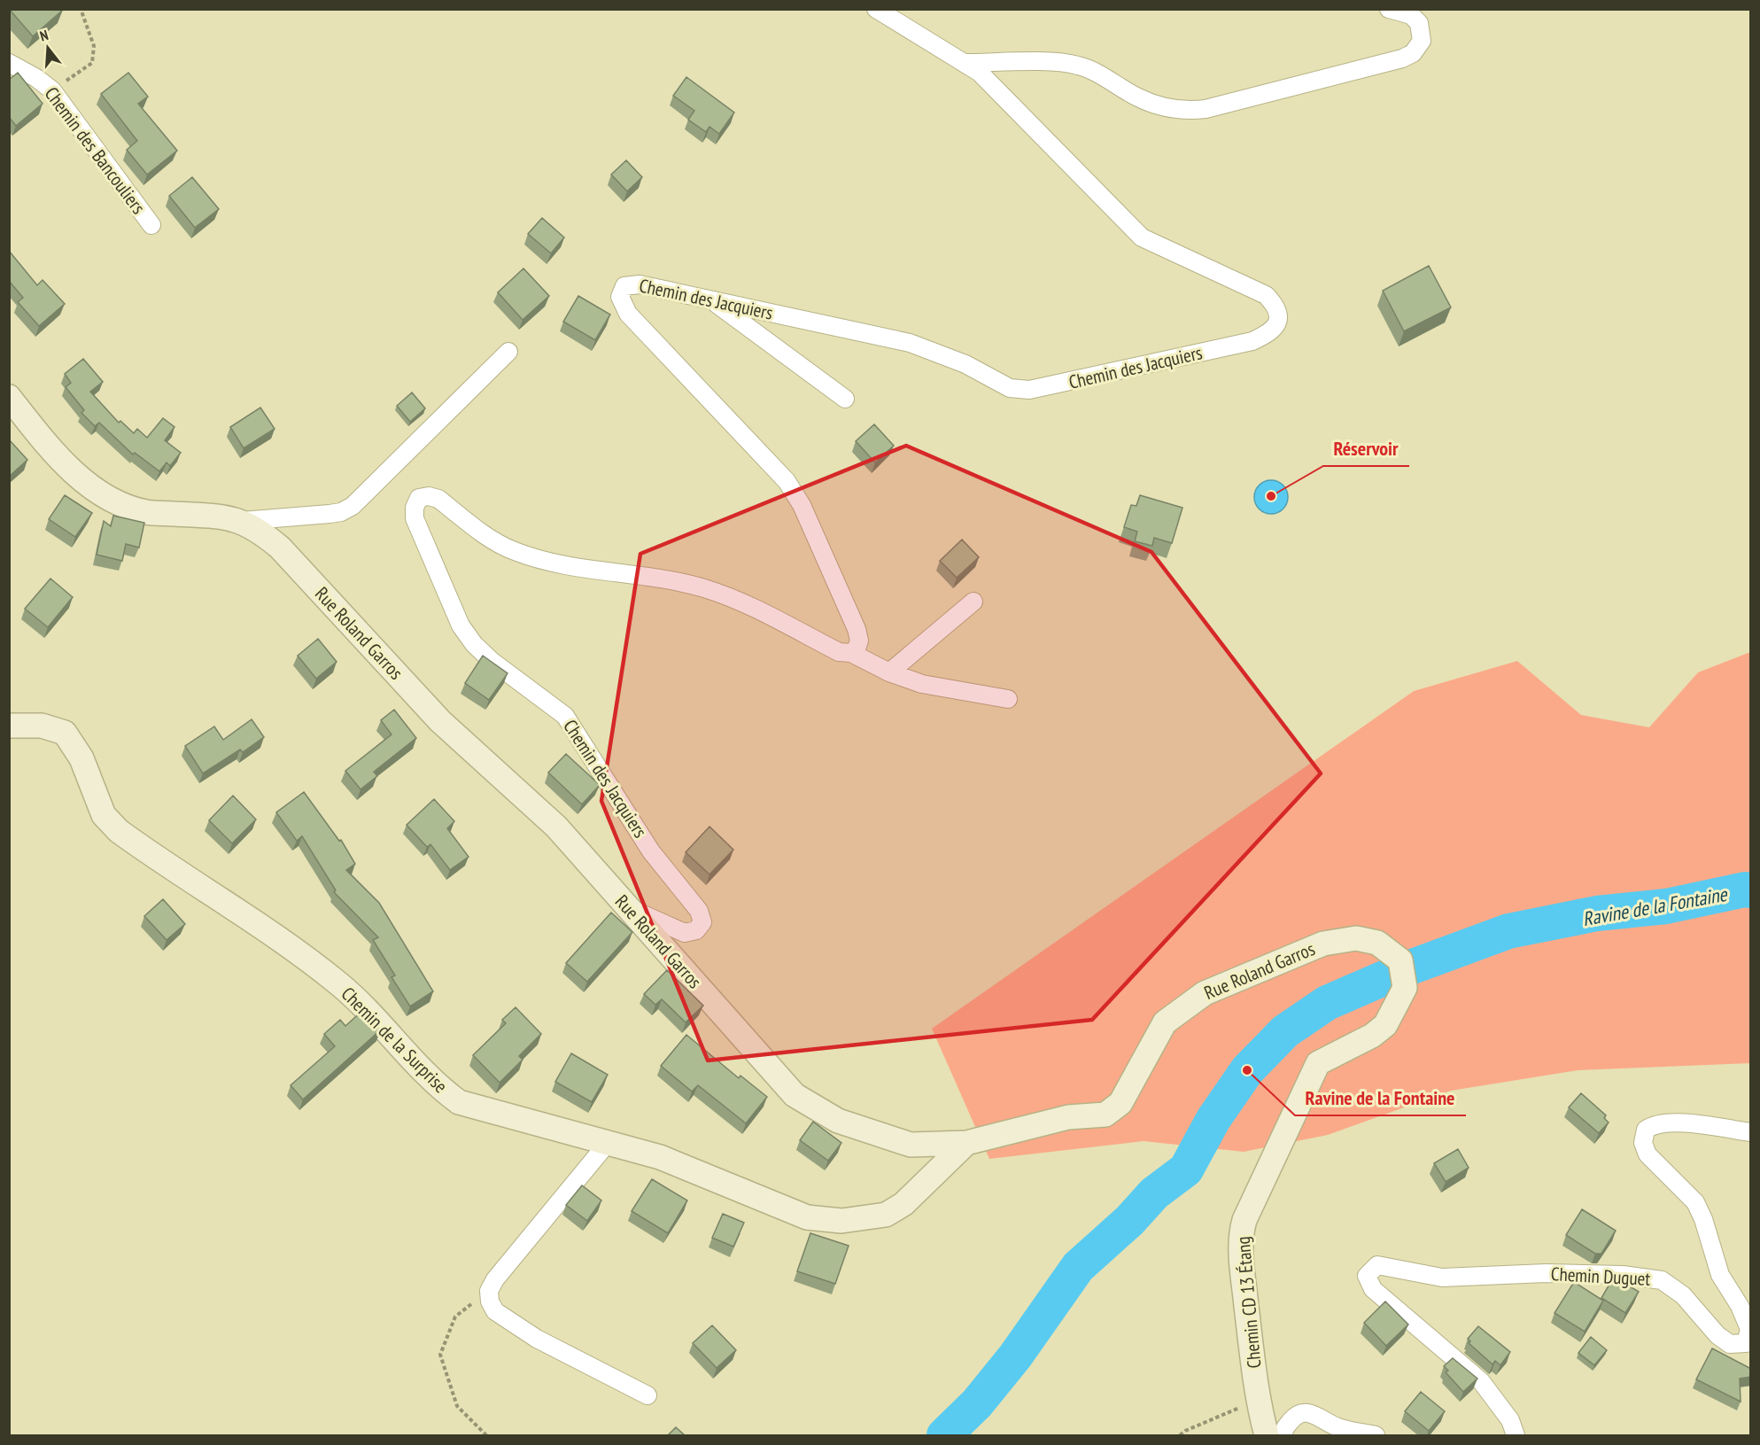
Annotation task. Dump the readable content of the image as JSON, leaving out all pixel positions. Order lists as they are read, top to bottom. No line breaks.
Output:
{"streets":{"main road":["Rue Roland Garros","Chemin de la Surprise","Chemin CD 13 Étang"],"street":["Chemin des Bancouliers","Chemin des Jacquiers","Chemin Duguet"]},"crossings":[["Chemin des Jacquiers","Rue Roland Garros"],["Rue Roland Garros","Chemin de la Surprise"],["Rue Roland Garros","Chemin CD 13 Étang"]],"water":["Ravine de la Fontaine"],"places":["Réservoir","Ravine de la Fontaine"],"north":"top"}
